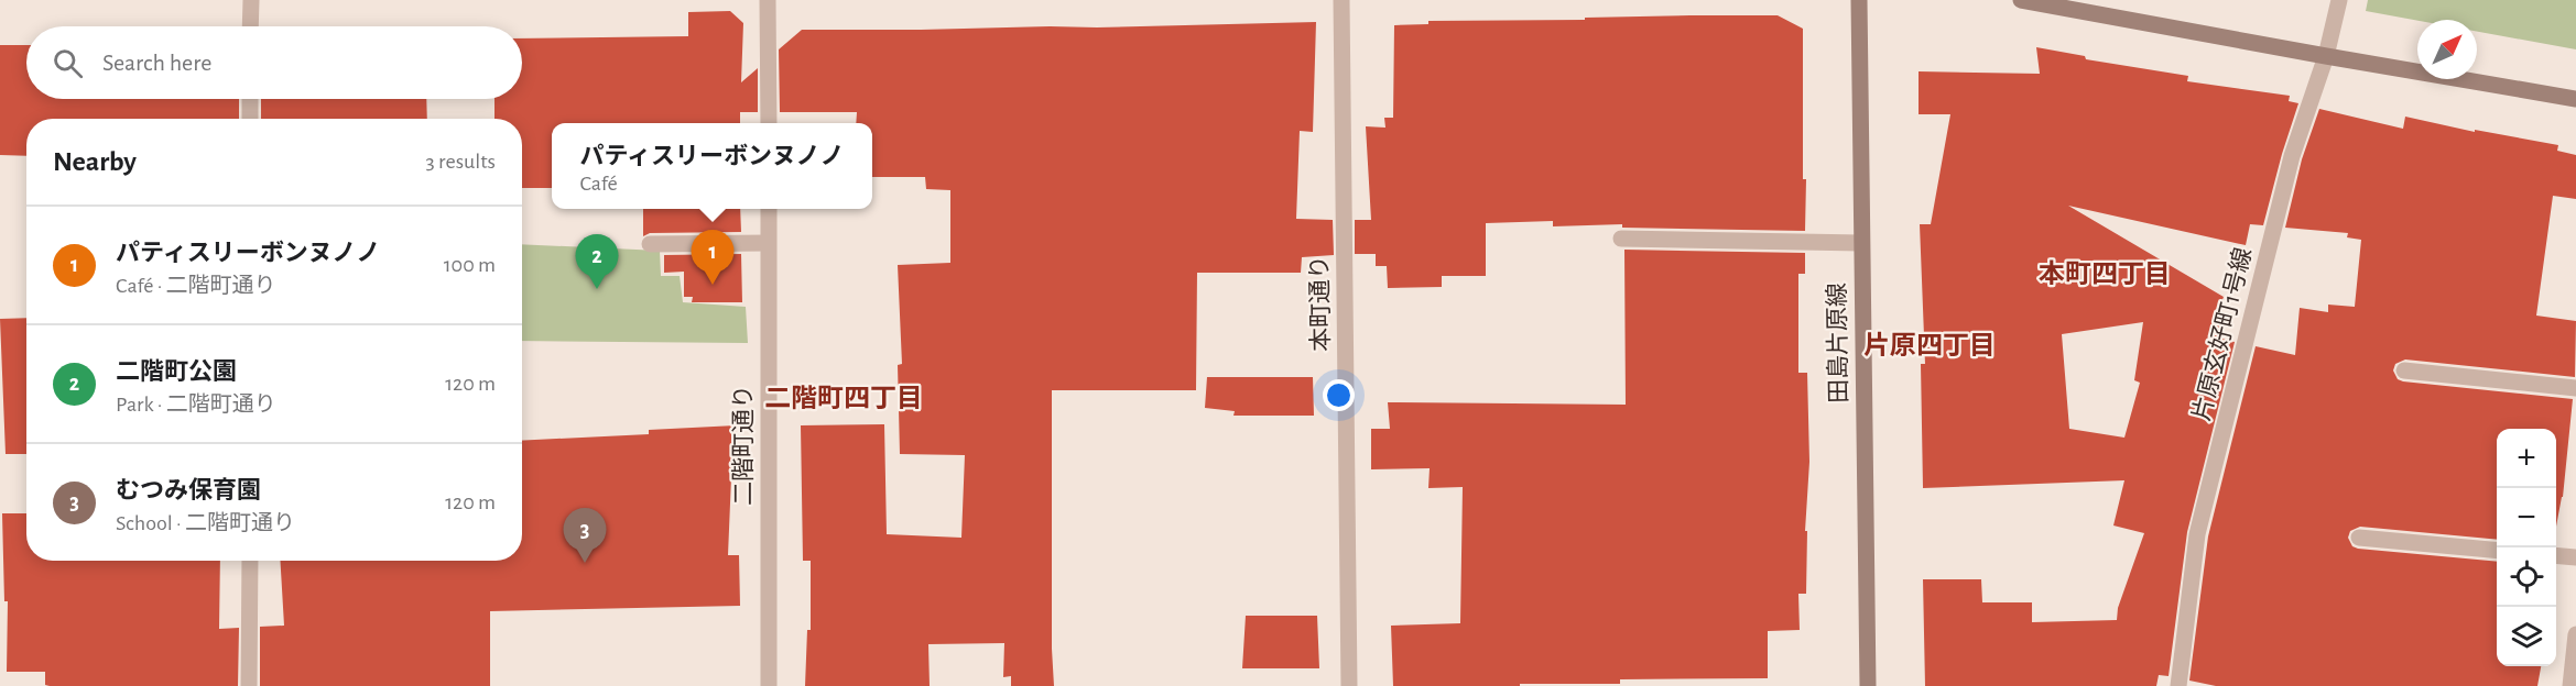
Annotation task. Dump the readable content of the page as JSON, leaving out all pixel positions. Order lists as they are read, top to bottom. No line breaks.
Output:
{"streets":{"main road":["田島片原線"],"street":["本町通り","片原玄好町1号線","二階町通り"]},"districts":["本町四丁目","片原四丁目","二階町四丁目"],"north":"top right","page":{"search":"Search here","heading":["Nearby","3 results"],"popup":["パティスリーボンヌノノ","Café"],"list":[{"mark":"1","name":"パティスリーボンヌノノ","note":"Café · 二階町通り","value":"100 m"},{"mark":"2","name":"二階町公園","note":"Park · 二階町通り","value":"120 m"},{"mark":"3","name":"むつみ保育園","note":"School · 二階町通り","value":"120 m"}],"pins":["1","2","3"],"map_buttons":["+","−"]}}
